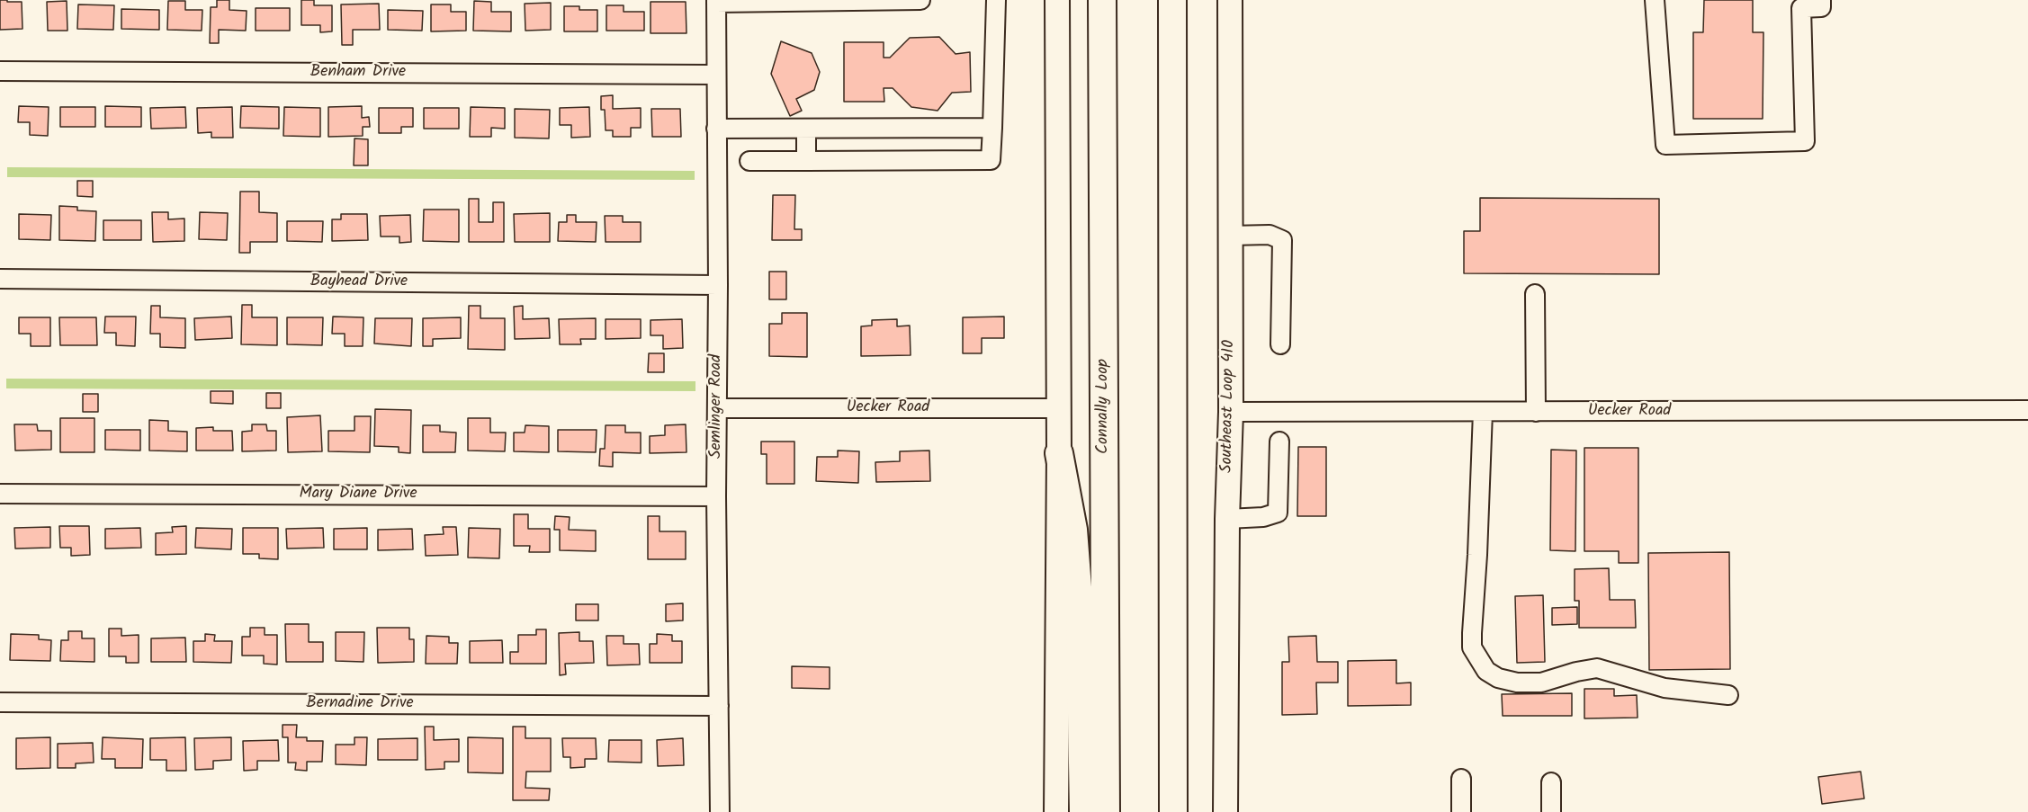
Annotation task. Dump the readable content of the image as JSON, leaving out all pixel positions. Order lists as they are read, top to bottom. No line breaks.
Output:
{"streets":{"highway":["Connally Loop"],"main road":["Southeast Loop 410"],"street":["Benham Drive","Bayhead Drive","Semlinger Road","Uecker Road","Mary Diane Drive","Bernadine Drive"]},"crossings":[["Benham Drive","Semlinger Road"],["Bayhead Drive","Semlinger Road"],["Semlinger Road","Uecker Road"],["Semlinger Road","Mary Diane Drive"],["Semlinger Road","Bernadine Drive"],["Southeast Loop 410","Uecker Road"]]}
